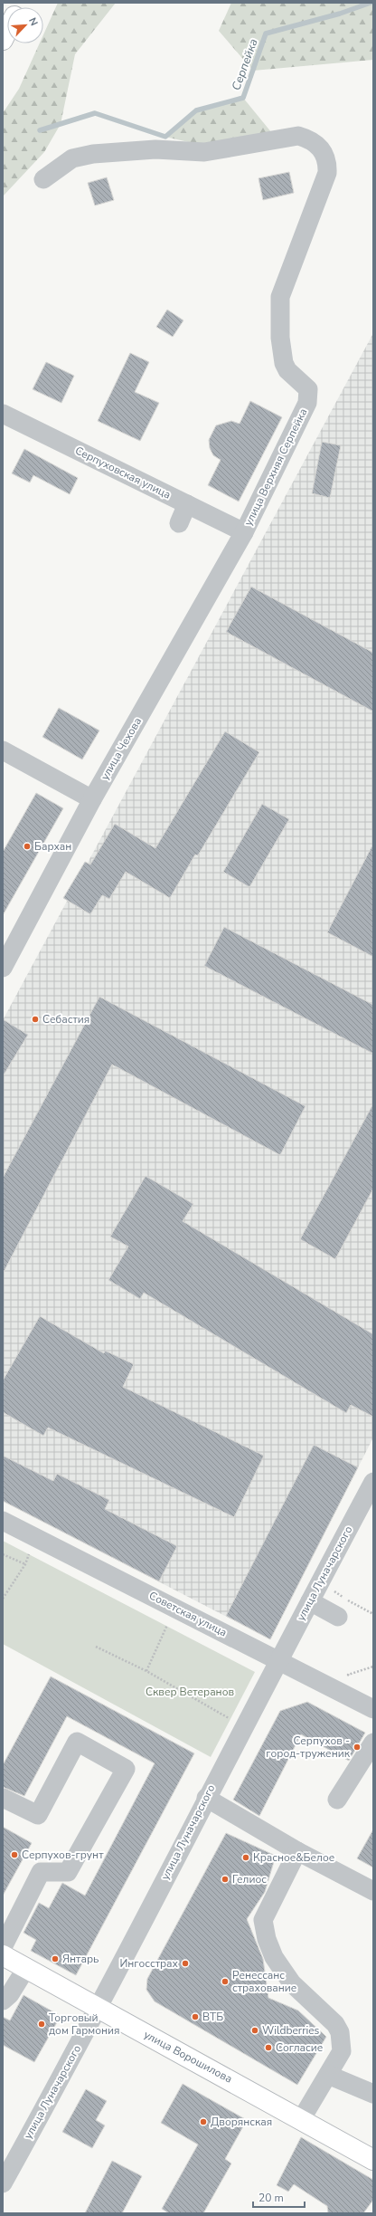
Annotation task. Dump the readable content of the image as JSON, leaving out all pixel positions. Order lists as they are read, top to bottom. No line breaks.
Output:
{"streets":{"main road":["улица Ворошилова"],"street":["улица Верхняя Серпейка","Серпуховская улица","улица Чехова","улица Луначарского","Советская улица"]},"crossings":[["улица Верхняя Серпейка","Серпуховская улица"],["улица Верхняя Серпейка","улица Чехова"],["Серпуховская улица","улица Чехова"],["улица Луначарского","Советская улица"],["улица Луначарского","улица Ворошилова"]],"water":["Серпейка"],"parks":["Сквер Ветеранов"],"places":["Бархан","Себастия","Серпухов - город-труженик","Серпухов-грунт","Красное&Белое","Гелиос","Янтарь","Ингосстрах","Ренессанс страхование","ВТБ","Торговый дом Гармония","Wildberries","Согласие","Дворянская"],"scale_bar":"20 m","north":"top right"}
